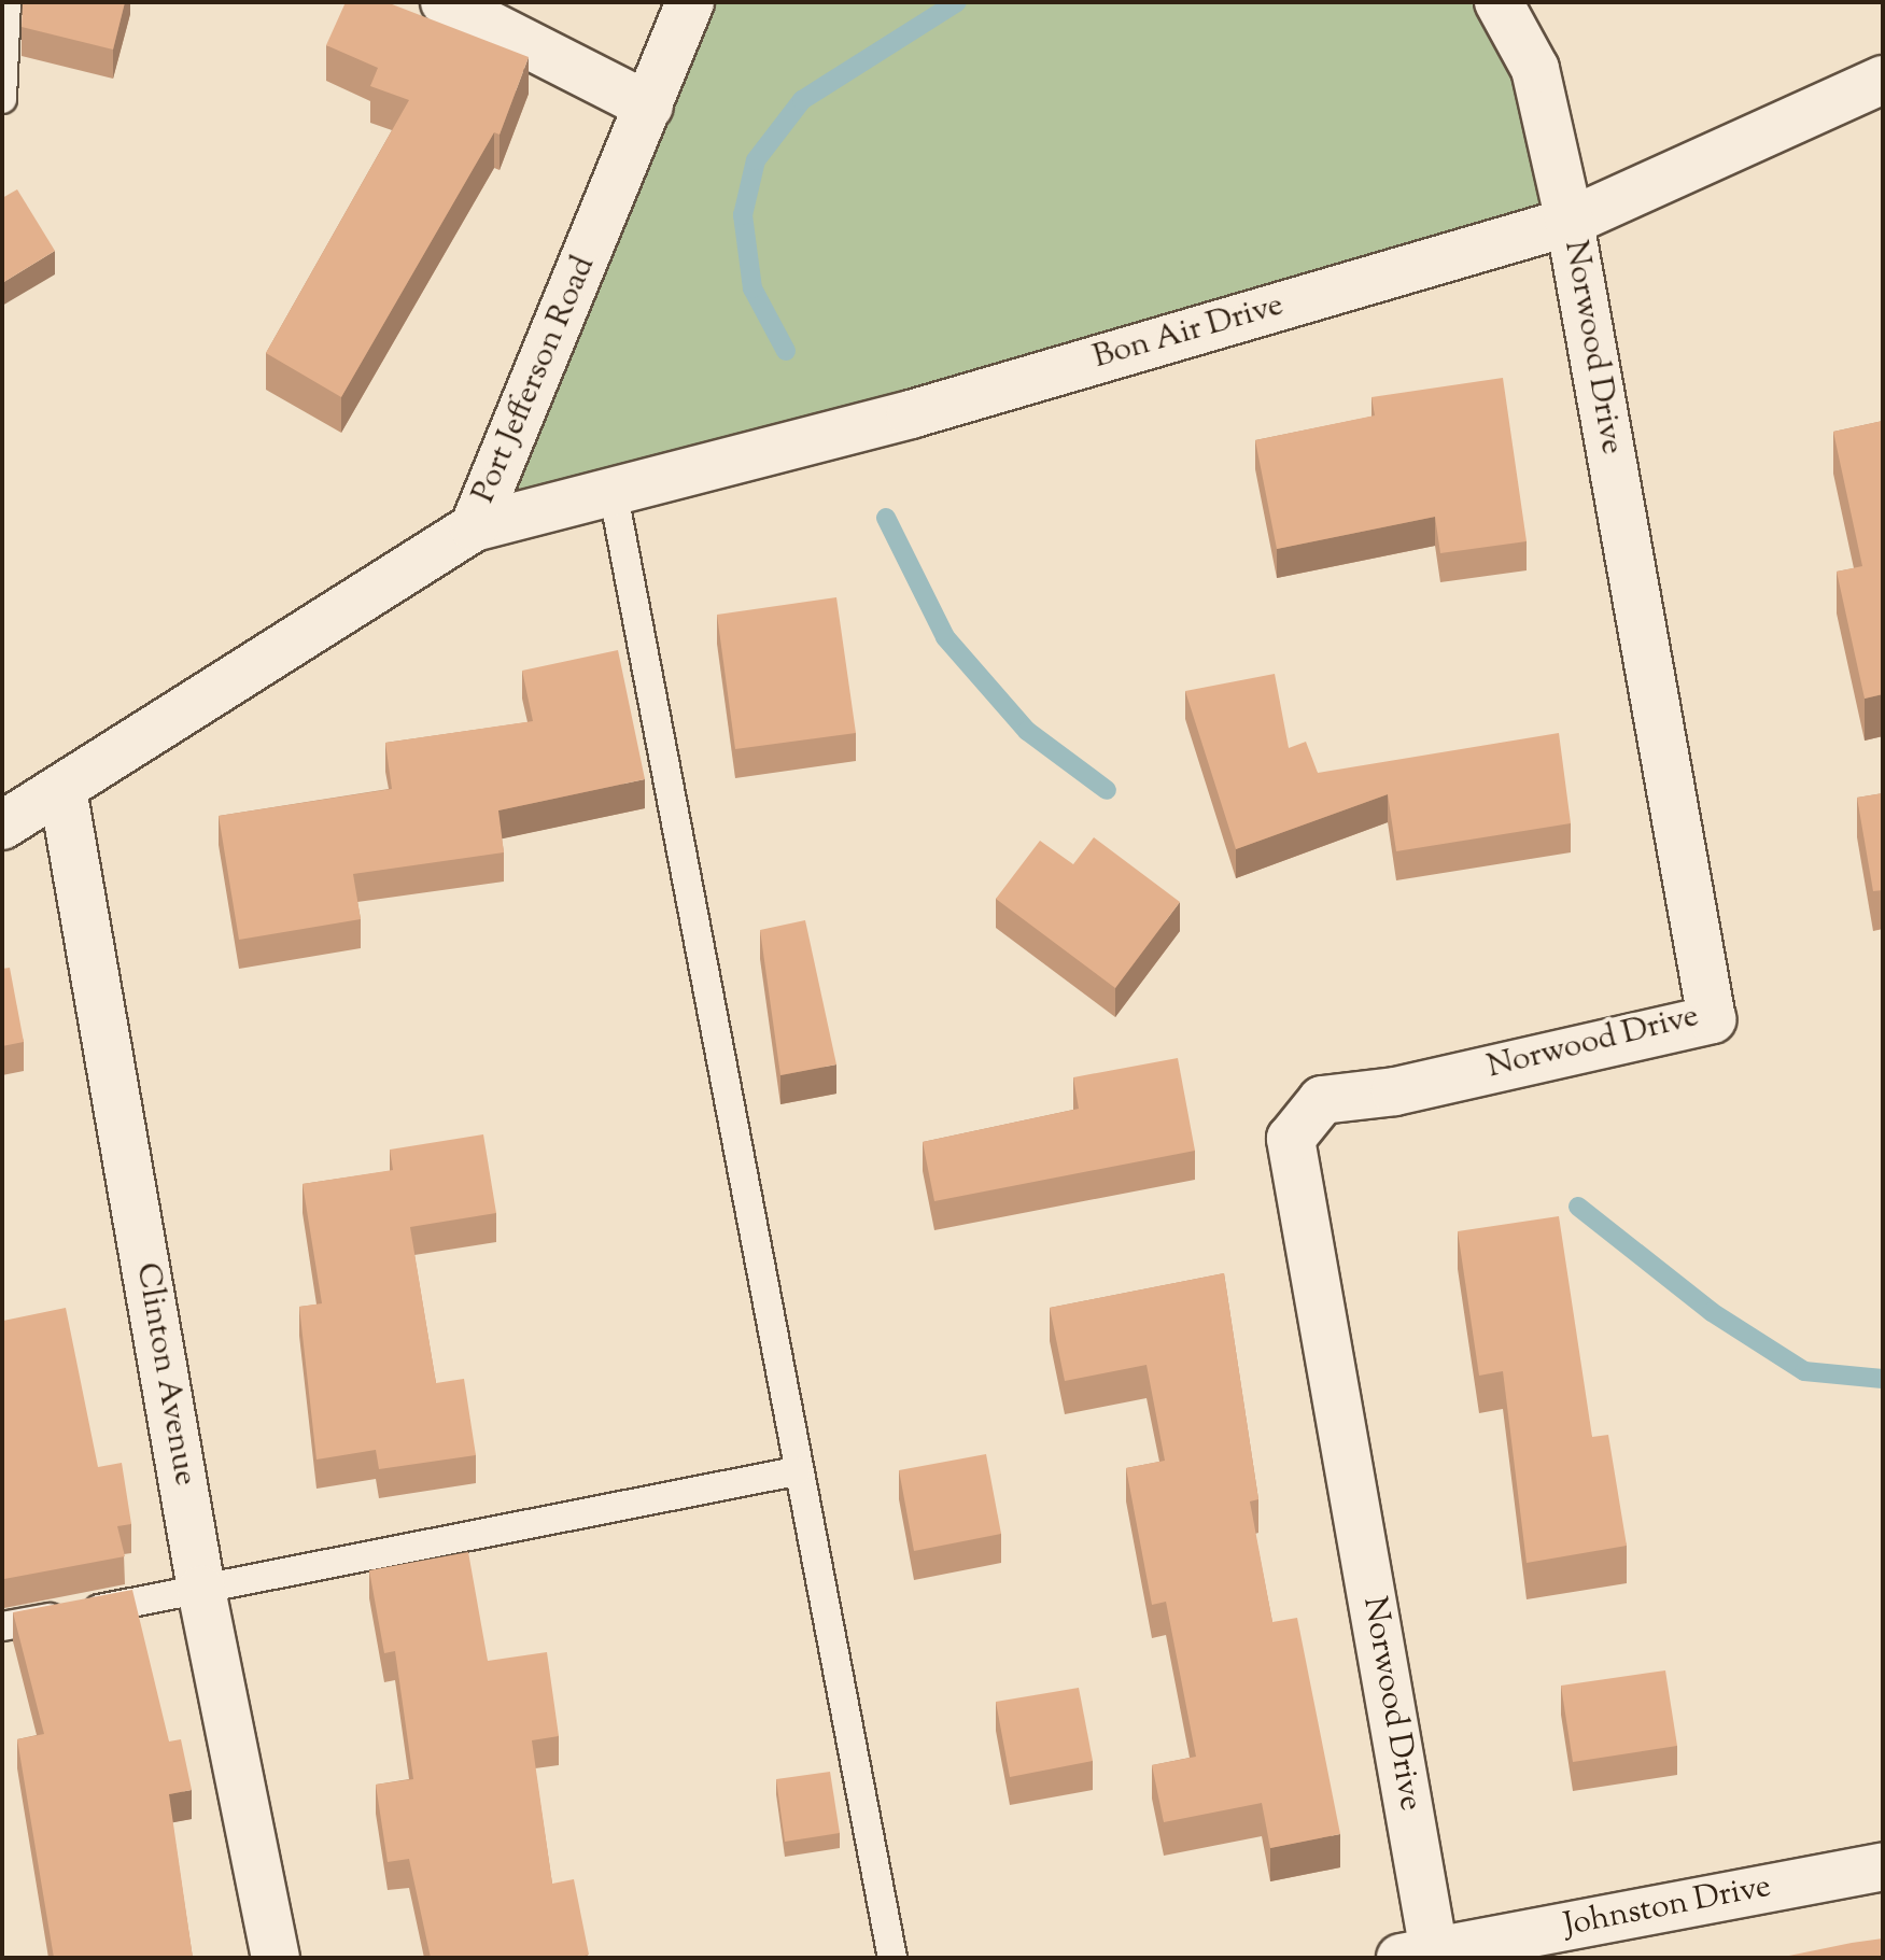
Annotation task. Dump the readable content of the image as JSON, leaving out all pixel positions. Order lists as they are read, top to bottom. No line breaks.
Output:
{"streets":{"street":["Bon Air Drive","Norwood Drive","Port Jefferson Road","Clinton Avenue","Johnston Drive"]},"crossings":[["Bon Air Drive","Norwood Drive"],["Bon Air Drive","Port Jefferson Road"],["Norwood Drive","Johnston Drive"],["Port Jefferson Road","Clinton Avenue"]]}
